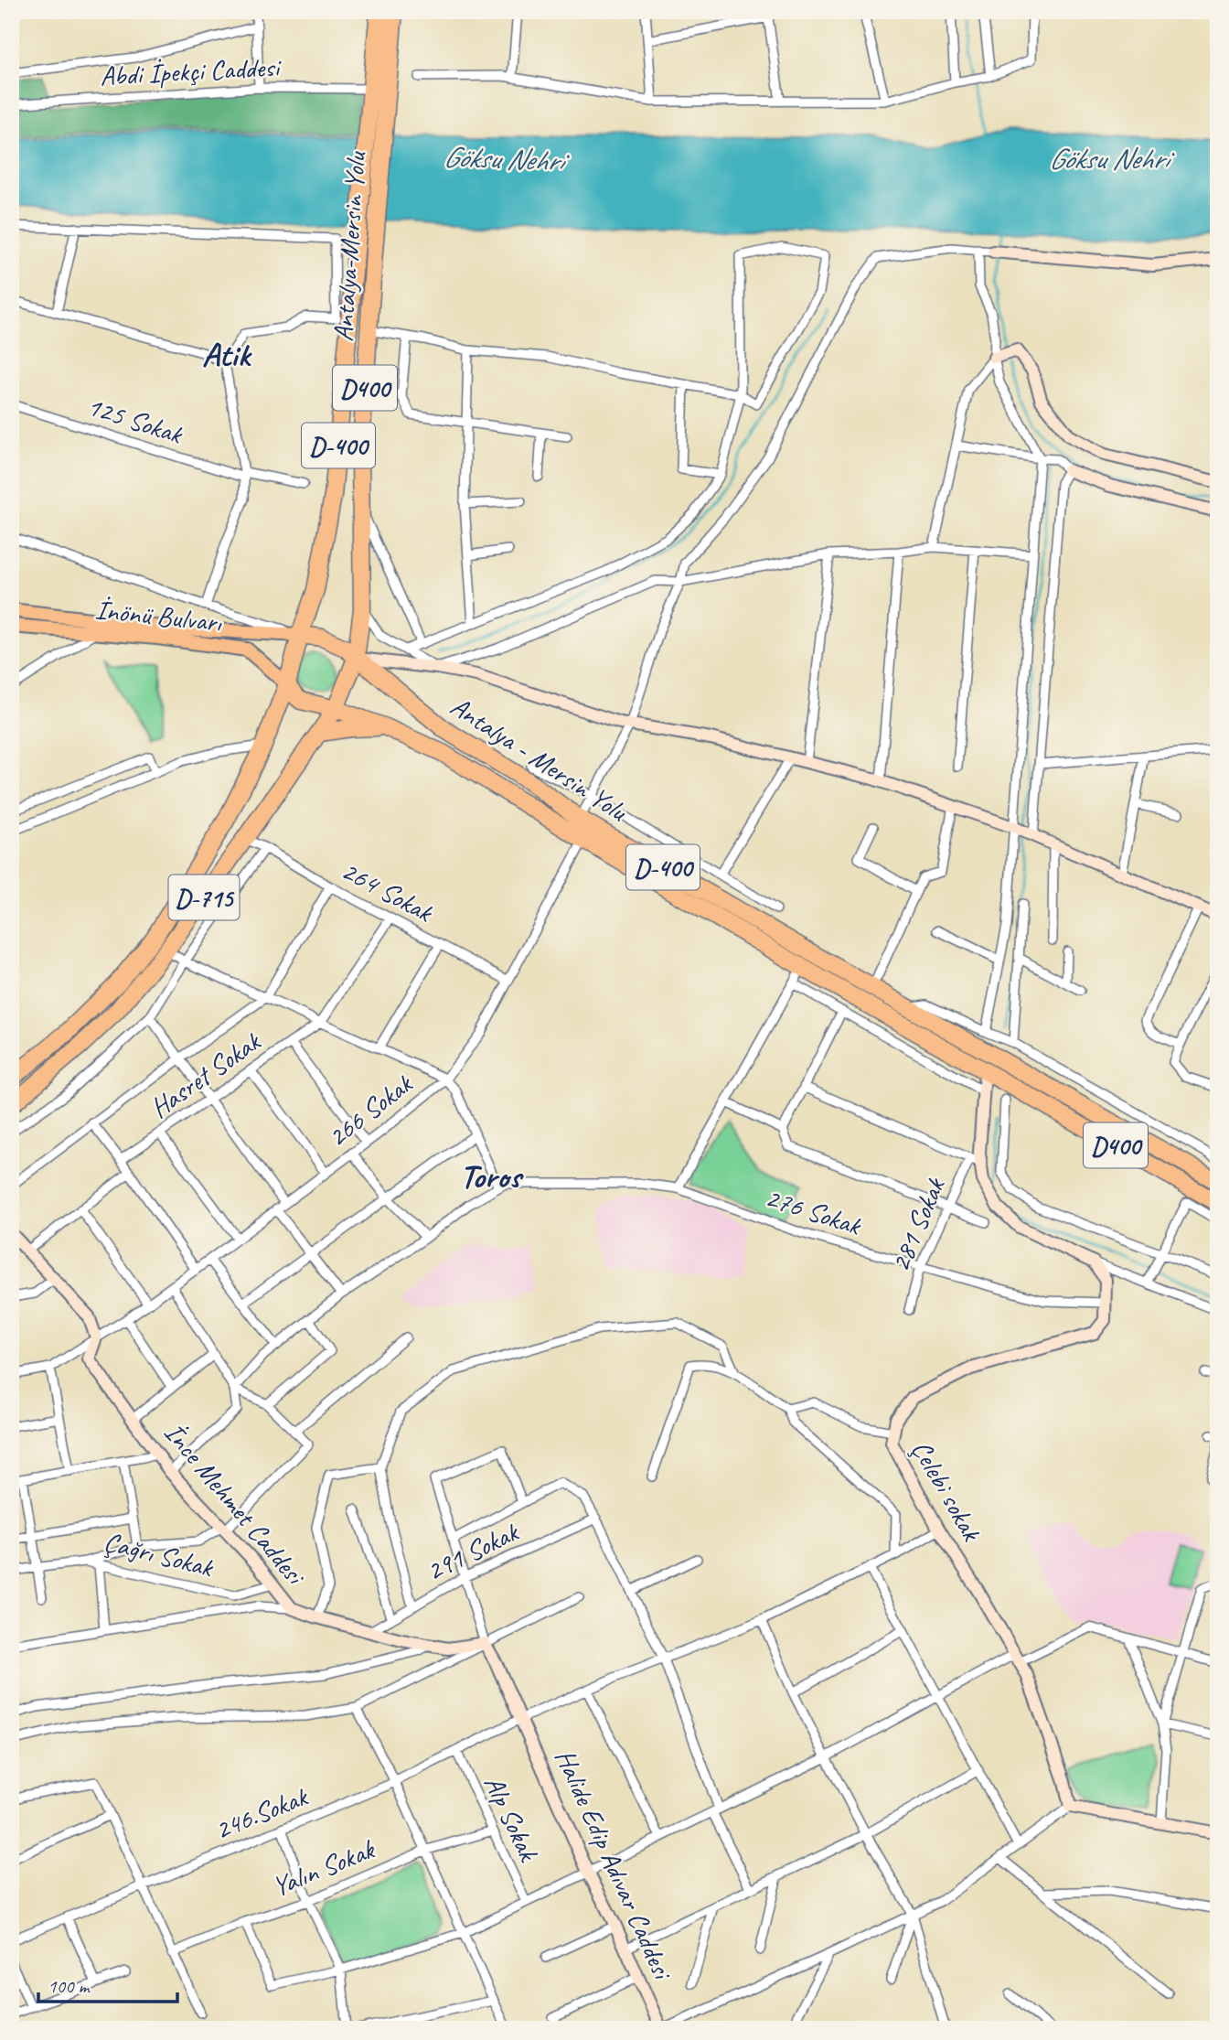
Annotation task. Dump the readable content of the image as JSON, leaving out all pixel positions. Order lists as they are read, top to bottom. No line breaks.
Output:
{"streets":{"highway":["Antalya-Mersin Yolu","D400","D-400","Antalya - Mersin Yolu","D-715"],"main road":["İnönü Bulvarı"],"street":["Abdi İpekçi Caddesi","125 Sokak","264 Sokak","Hasret Sokak","266 Sokak","276 Sokak","281 Sokak","Çelebi sokak","İnce Mehmet Caddesi","291 Sokak","Çağrı Sokak","246.Sokak","Alp Sokak","Halide Edip Adıvar Caddesi","Yalın Sokak"]},"crossings":[["Abdi İpekçi Caddesi","Antalya-Mersin Yolu"],["Antalya-Mersin Yolu","D-400"],["D400","Antalya - Mersin Yolu"],["D-400","İnönü Bulvarı"],["D-400","Antalya - Mersin Yolu"],["D-400","D-715"],["İnönü Bulvarı","Antalya - Mersin Yolu"],["İnönü Bulvarı","D-715"],["Antalya - Mersin Yolu","D-715"],["Antalya - Mersin Yolu","266 Sokak"],["264 Sokak","D-715"],["264 Sokak","Hasret Sokak"],["264 Sokak","266 Sokak"],["266 Sokak","İnce Mehmet Caddesi"],["276 Sokak","281 Sokak"],["276 Sokak","Çelebi sokak"],["Çelebi sokak","246.Sokak"],["İnce Mehmet Caddesi","291 Sokak"],["İnce Mehmet Caddesi","Çağrı Sokak"],["246.Sokak","Alp Sokak"],["246.Sokak","Halide Edip Adıvar Caddesi"],["Alp Sokak","Yalın Sokak"]],"districts":["Atik","Toros"],"water":["Göksu Nehri"],"scale_bar":"100 m"}
